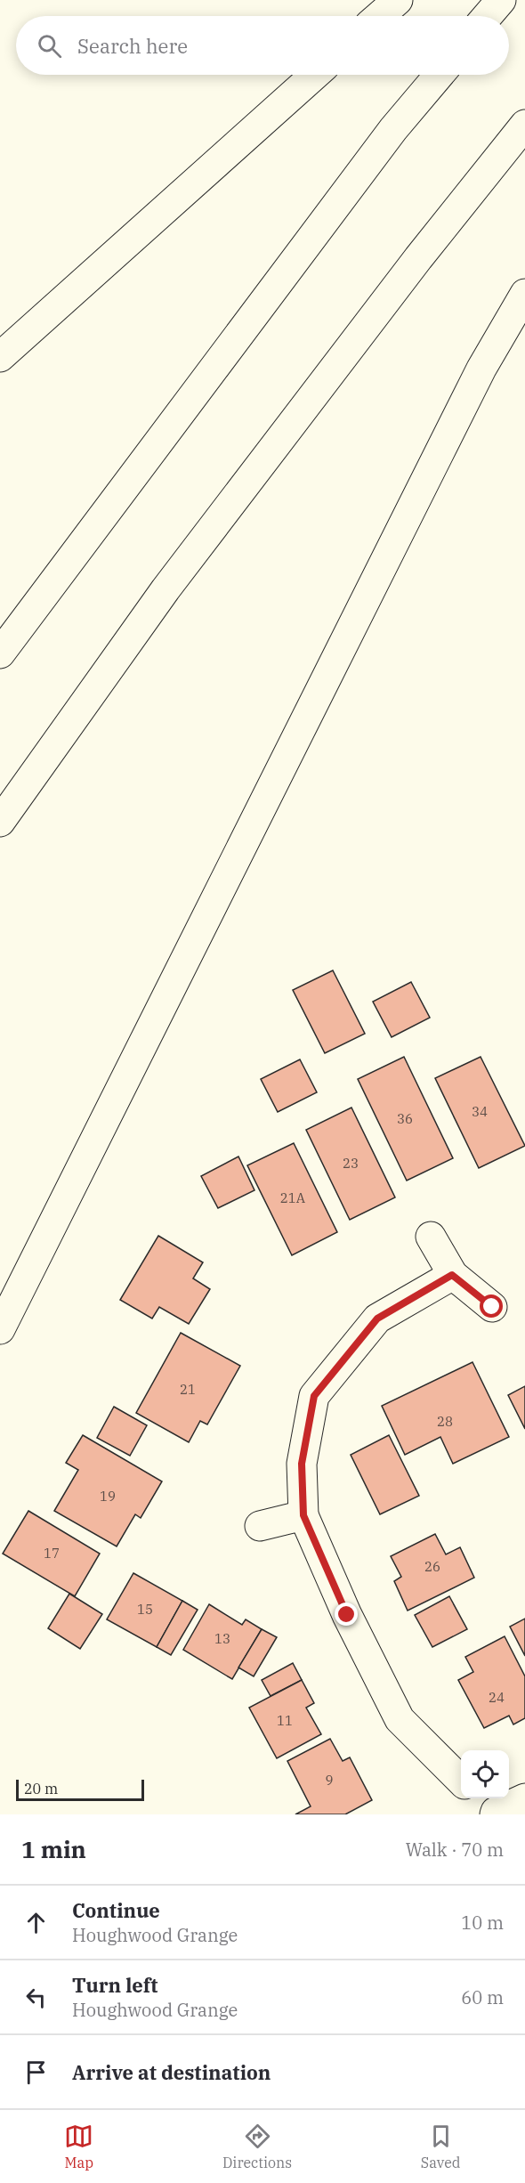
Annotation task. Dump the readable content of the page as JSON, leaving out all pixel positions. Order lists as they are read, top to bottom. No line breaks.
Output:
{"house_numbers":["34","36","23","21A","21","28","19","17","26","15","13","24","11","9"],"scale_bar":"20 m","page":{"search":"Search here","scale":"20 m","heading":["1 min","Walk · 70 m"],"list":[["Continue","Houghwood Grange","10 m"],["Turn left","Houghwood Grange","60 m"],"Arrive at destination"],"nav":["Map","Directions","Saved"]}}
